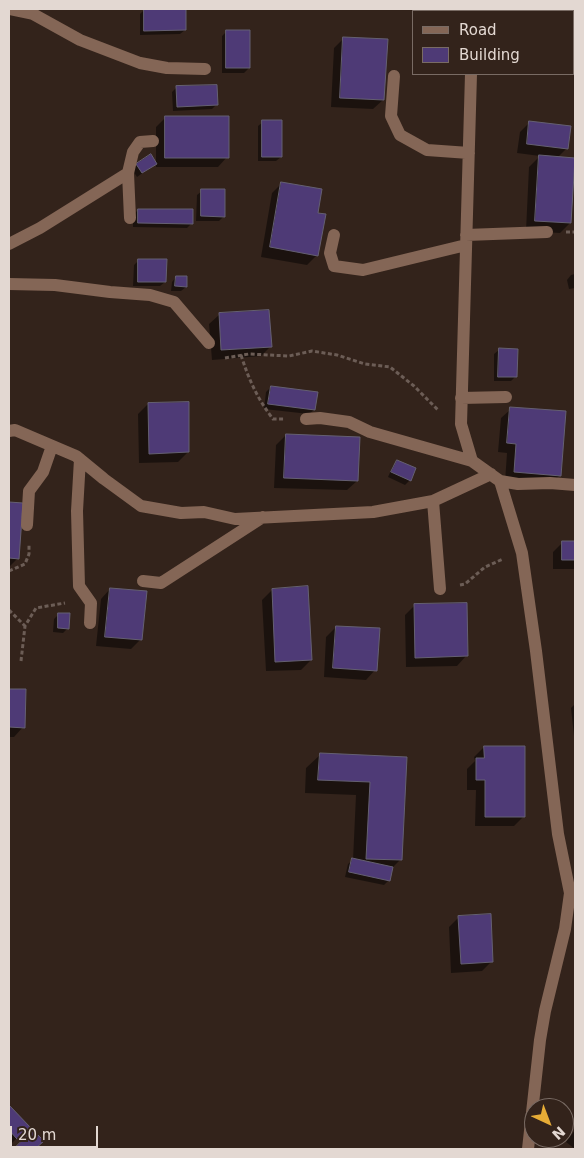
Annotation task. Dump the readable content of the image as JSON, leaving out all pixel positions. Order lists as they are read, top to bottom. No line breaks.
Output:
{"legend":["Road","Building"],"scale_bar":"20 m","north":"bottom right"}
